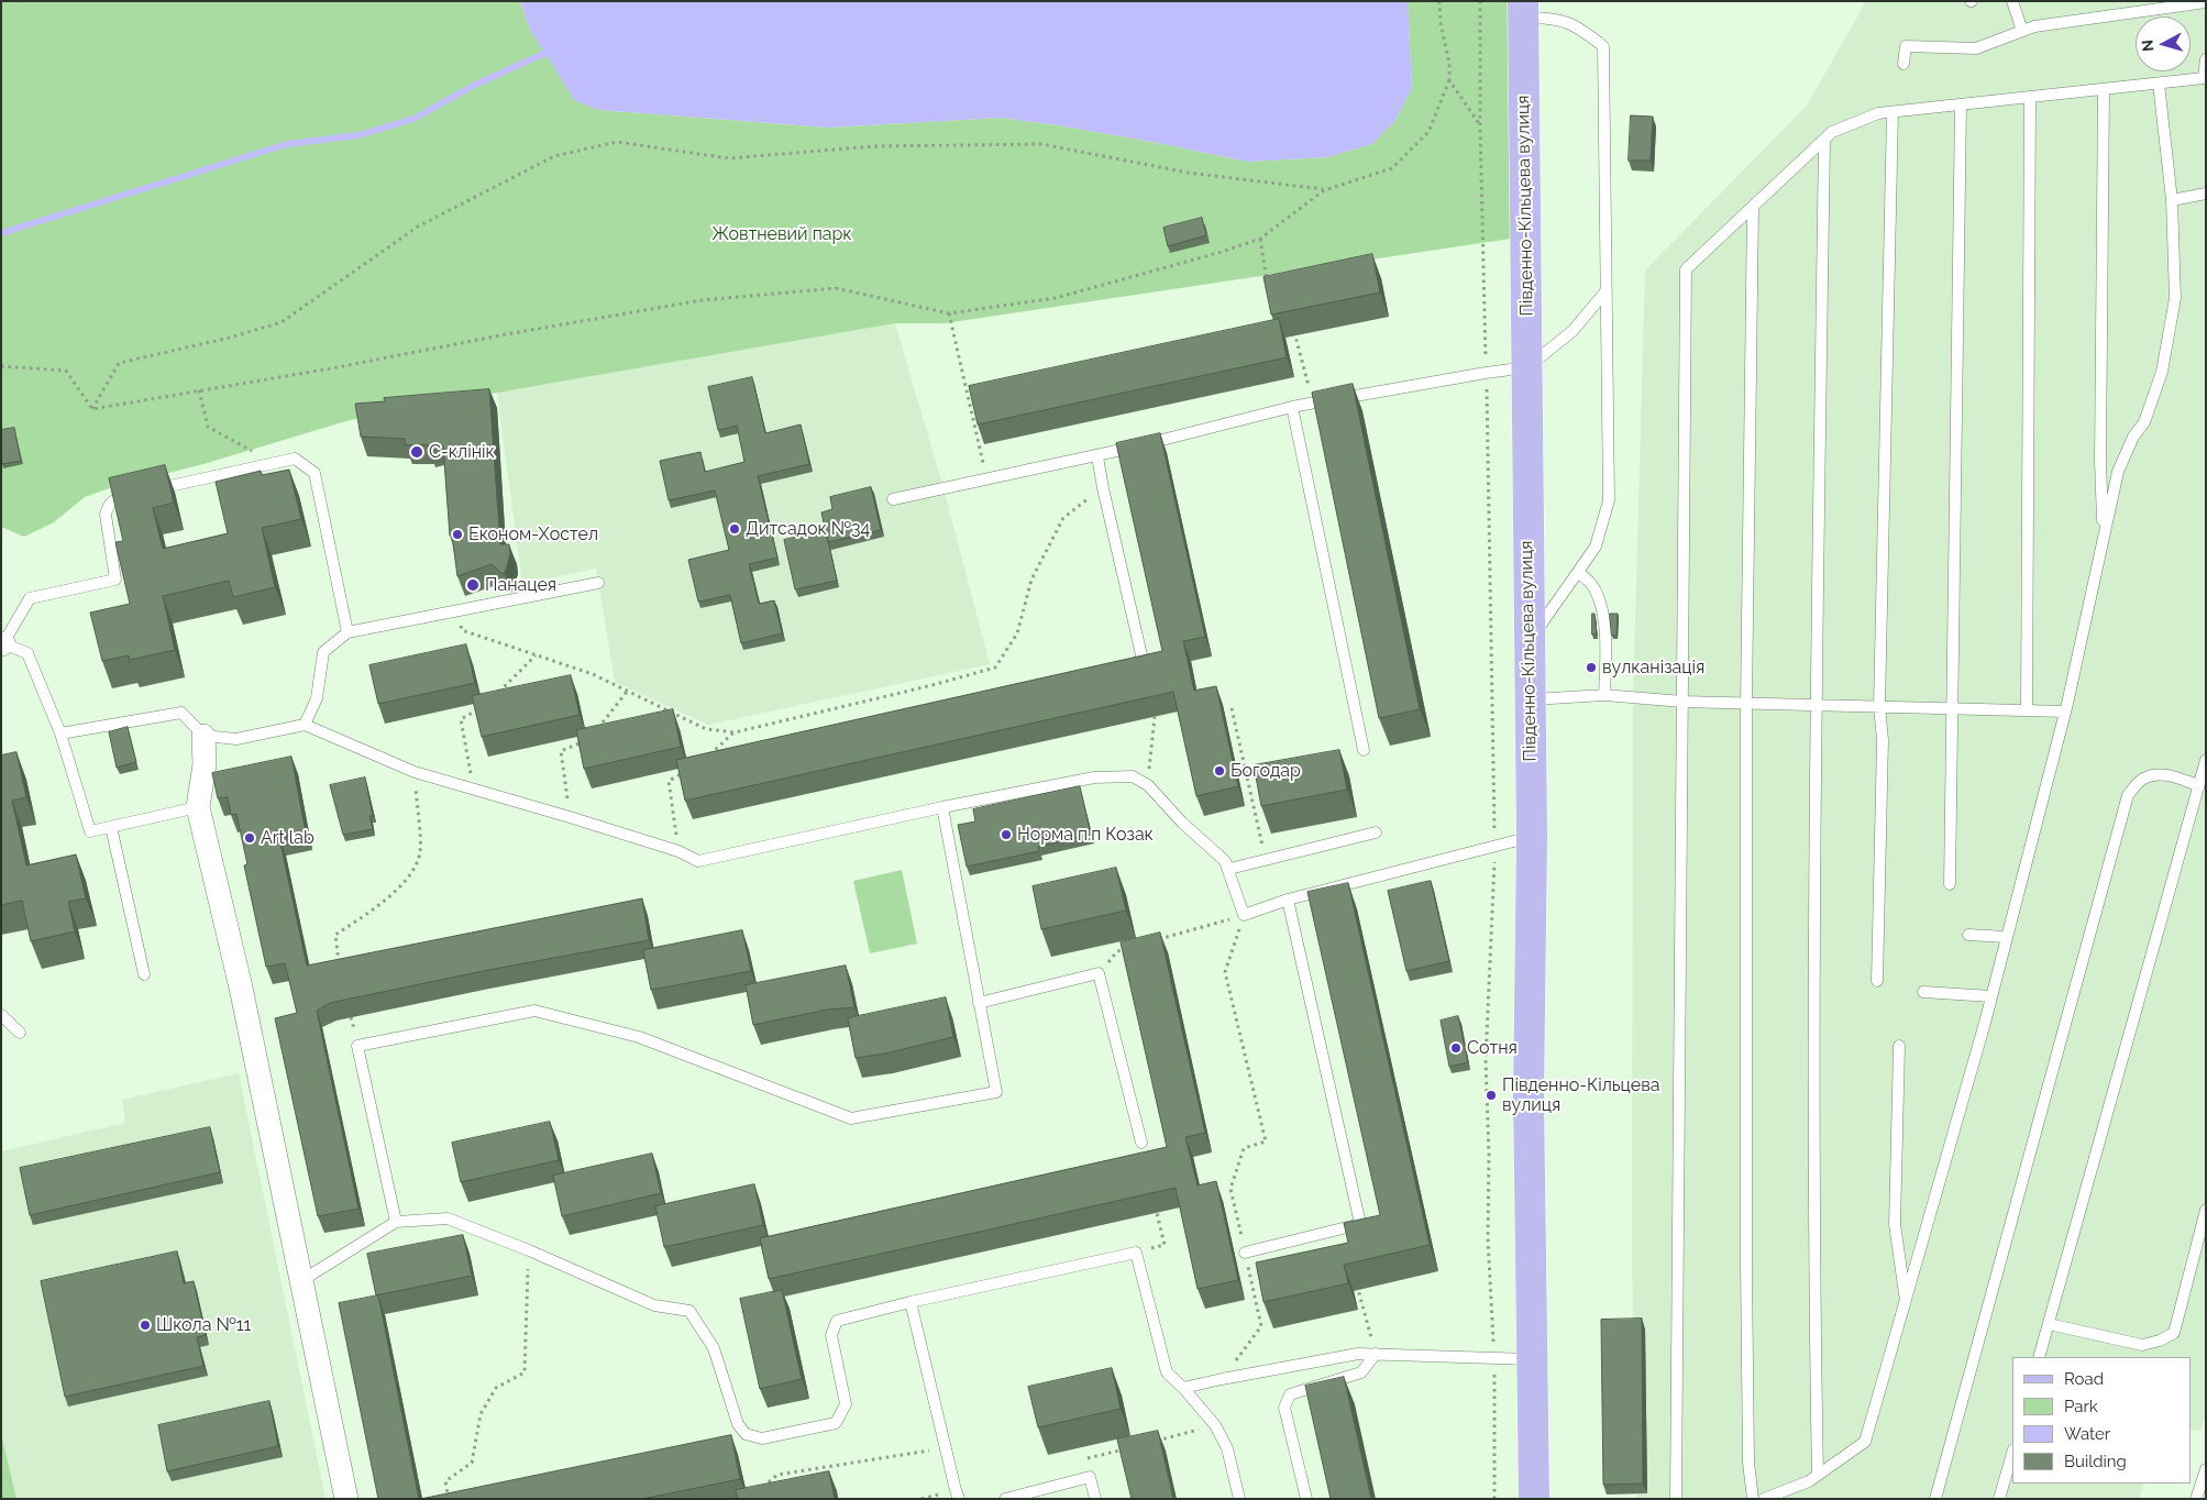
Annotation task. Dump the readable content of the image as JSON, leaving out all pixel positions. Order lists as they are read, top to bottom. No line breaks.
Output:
{"streets":{"main road":["Південно-Кільцева вулиця"]},"parks":["Жовтневий парк"],"places":["С-клінік","Дитсадок №34","Економ-Хостел","Панацея","вулканізація","Богодар","Норма п.п Козак","Art lab","Сотня","Південно-Кільцева вулиця","Школа №11"],"legend":["Road","Park","Water","Building"],"north":"left"}
